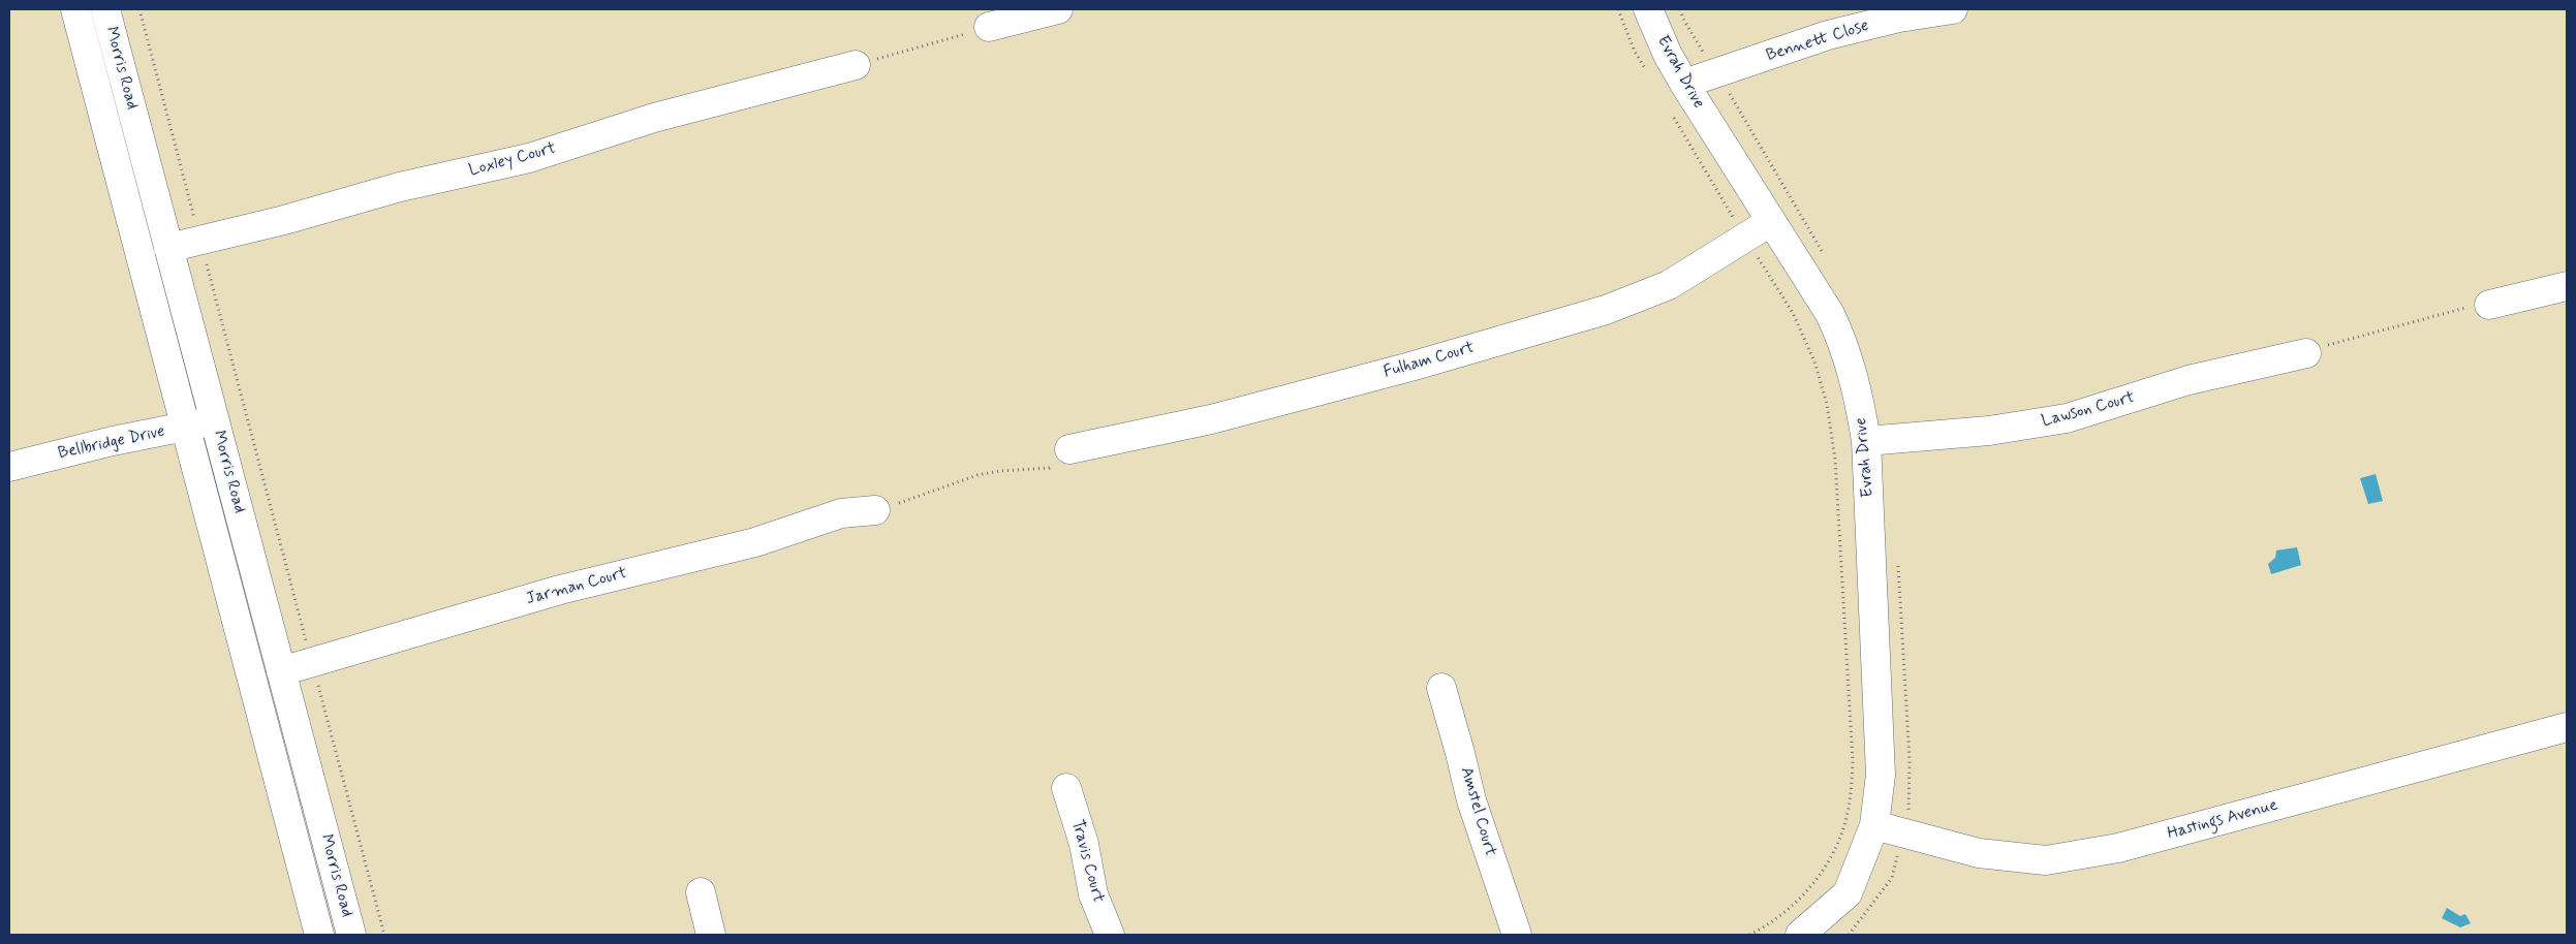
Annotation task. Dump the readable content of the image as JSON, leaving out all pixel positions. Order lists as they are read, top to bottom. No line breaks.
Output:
{"streets":{"street":["Bennett Close","Morris Road","Evrah Drive","Loxley Court","Fulham Court","Lawson Court","Bellbridge Drive","Jarman Court","Amstel Court","Hastings Avenue","Travis Court"]},"crossings":[["Bennett Close","Evrah Drive"],["Morris Road","Loxley Court"],["Morris Road","Bellbridge Drive"],["Morris Road","Jarman Court"],["Evrah Drive","Fulham Court"],["Evrah Drive","Lawson Court"],["Evrah Drive","Hastings Avenue"]]}
